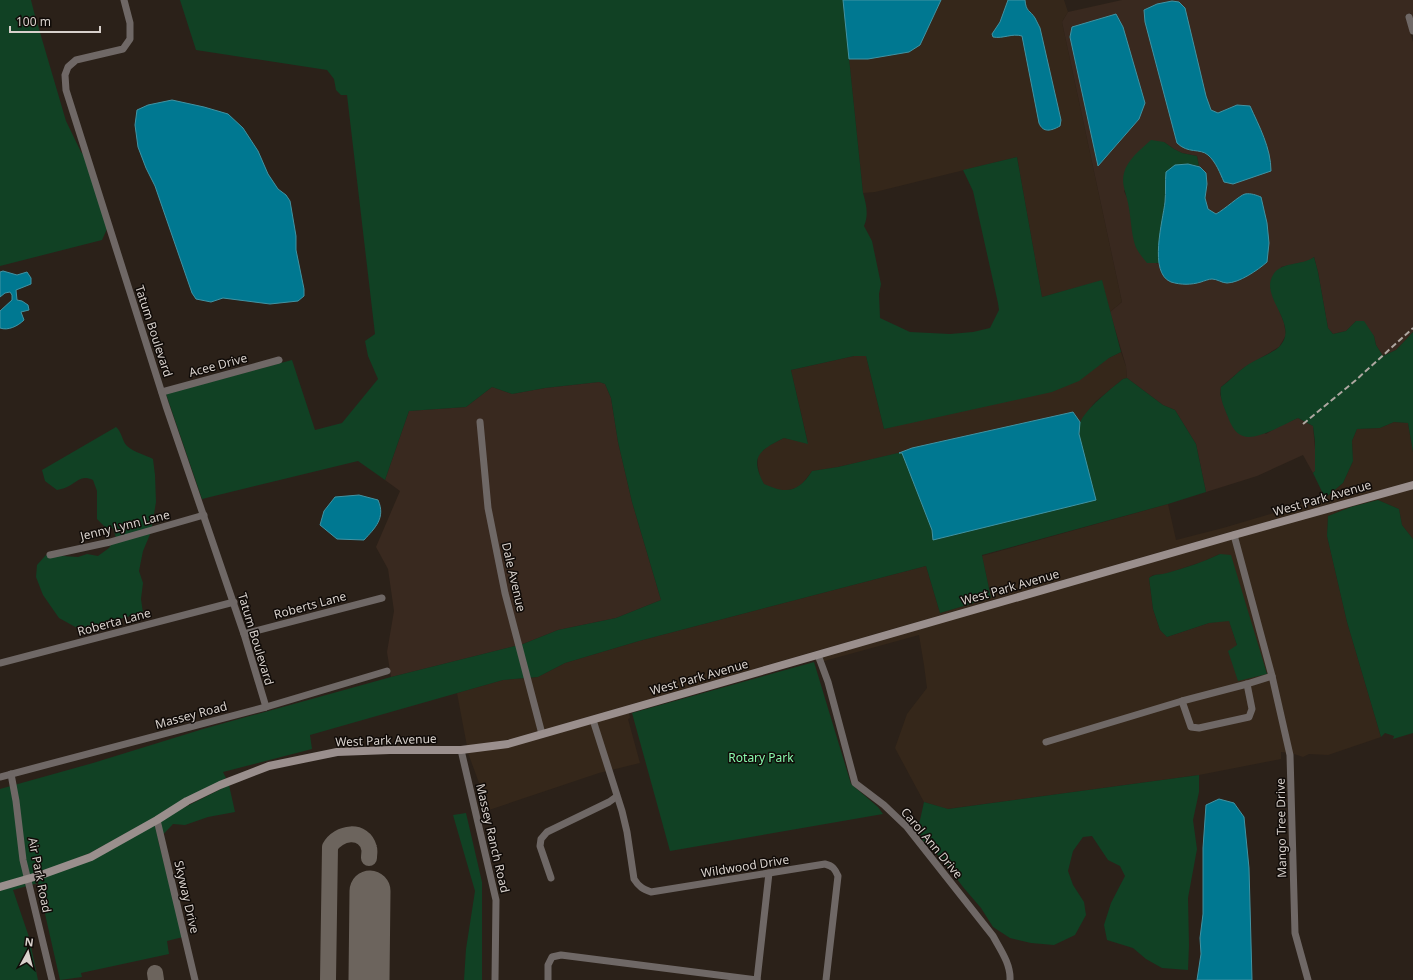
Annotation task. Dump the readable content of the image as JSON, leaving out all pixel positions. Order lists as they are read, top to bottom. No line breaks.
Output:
{"streets":{"street":["Tatum Boulevard","Acee Drive","West Park Avenue","Jenny Lynn Lane","Dale Avenue","Roberts Lane","Roberta Lane","Massey Road","Mango Tree Drive","Massey Ranch Road","Carol Ann Drive","Wildwood Drive","Air Park Road","Skyway Drive"]},"crossings":[["Tatum Boulevard","Acee Drive"],["Tatum Boulevard","Jenny Lynn Lane"],["Tatum Boulevard","Roberts Lane"],["Tatum Boulevard","Roberta Lane"],["Tatum Boulevard","Massey Road"],["West Park Avenue","Dale Avenue"],["West Park Avenue","Mango Tree Drive"],["West Park Avenue","Massey Ranch Road"],["West Park Avenue","Carol Ann Drive"],["West Park Avenue","Wildwood Drive"],["West Park Avenue","Air Park Road"],["West Park Avenue","Skyway Drive"],["Massey Road","Air Park Road"]],"parks":["Rotary Park"],"scale_bar":"100 m","north":"top"}
